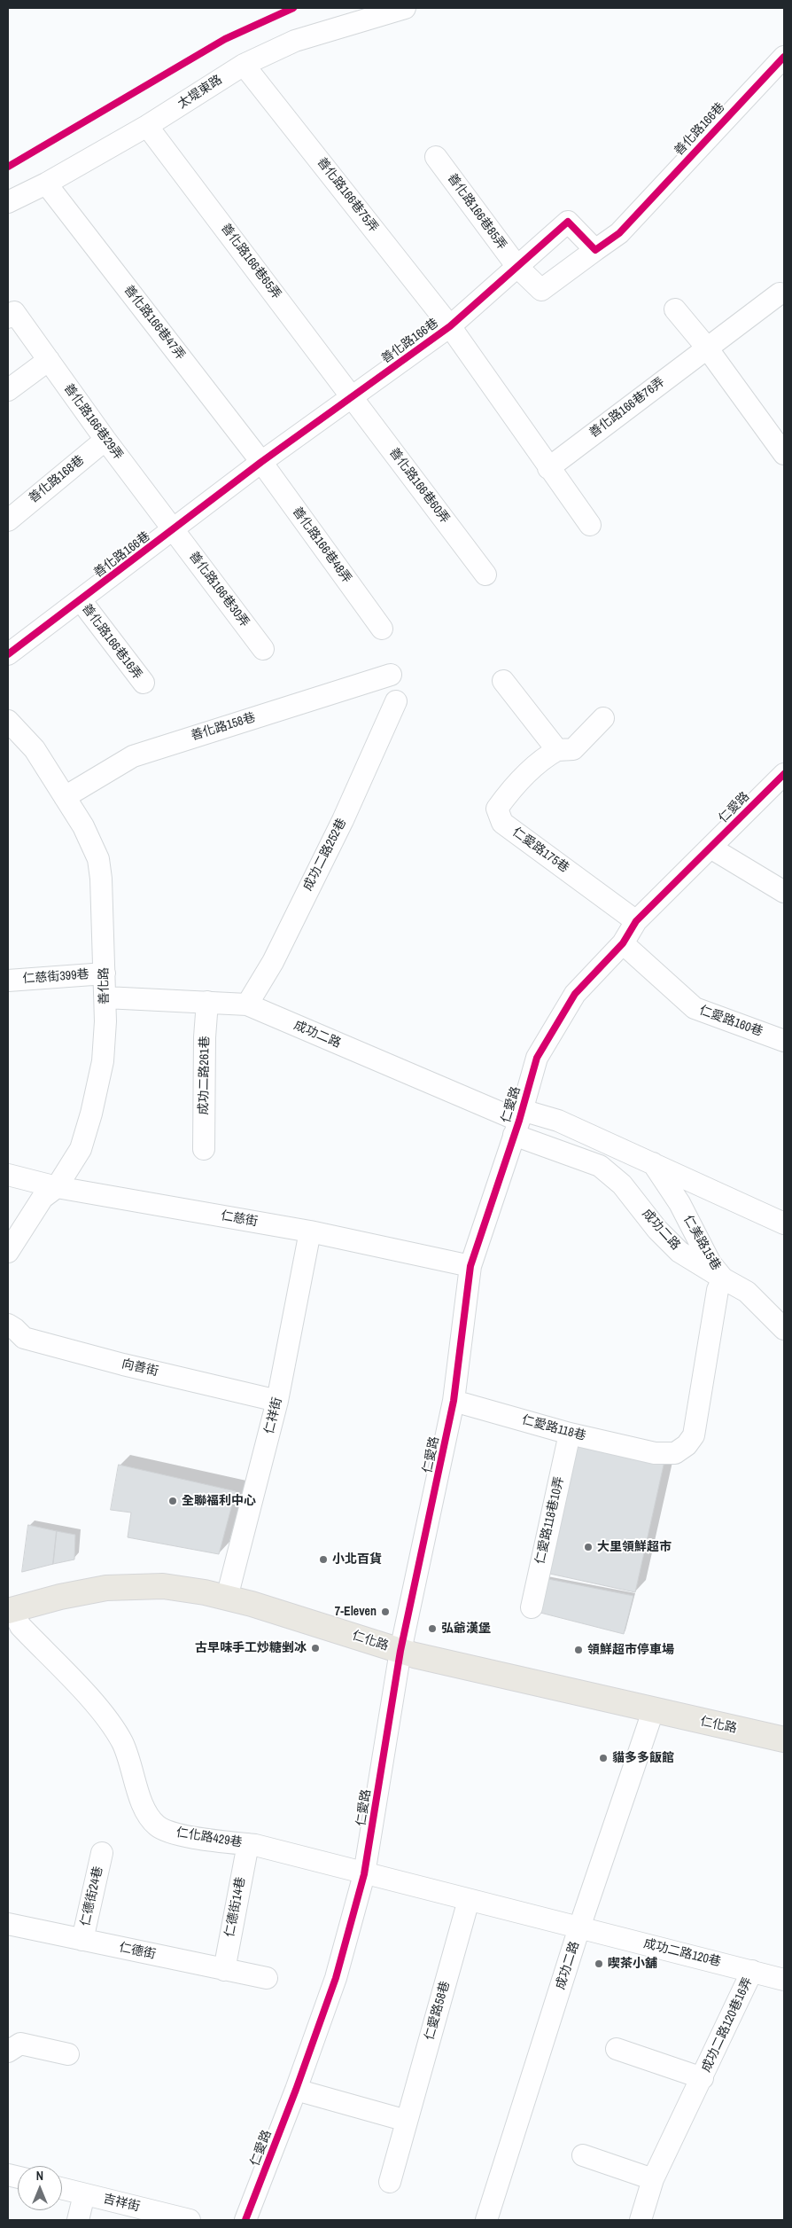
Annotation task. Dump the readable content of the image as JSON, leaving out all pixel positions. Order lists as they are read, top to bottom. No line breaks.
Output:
{"streets":{"main road":["仁化路"],"street":["太堤東路","善化路166巷","善化路166巷75弄","善化路166巷85弄","善化路166巷65弄","善化路166巷47弄","善化路166巷76弄","善化路166巷29弄","善化路168巷","善化路166巷60弄","善化路166巷48弄","善化路166巷30弄","善化路166巷16弄","善化路158巷","仁愛路","仁愛路175巷","成功二路252巷","仁慈街399巷","善化路","仁愛路160巷","成功二路","成功二路261巷","仁慈街","仁美路15巷","向善街","仁祥街","仁愛路118巷","仁愛路118巷10弄","仁化路429巷","仁德街24巷","仁德街14巷","仁德街","成功二路120巷","仁愛路58巷","成功二路120巷16弄","吉祥街"]},"crossings":[["太堤東路","善化路166巷75弄"],["太堤東路","善化路166巷65弄"],["太堤東路","善化路166巷47弄"],["善化路166巷","善化路166巷75弄"],["善化路166巷","善化路166巷85弄"],["善化路166巷","善化路166巷65弄"],["善化路166巷","善化路166巷47弄"],["善化路166巷","善化路166巷29弄"],["善化路166巷","善化路166巷60弄"],["善化路166巷","善化路166巷48弄"],["善化路166巷","善化路166巷30弄"],["善化路166巷","善化路166巷16弄"],["善化路166巷65弄","善化路166巷60弄"],["善化路166巷47弄","善化路166巷48弄"],["善化路166巷29弄","善化路168巷"],["善化路166巷29弄","善化路166巷30弄"],["善化路158巷","善化路"],["仁愛路","仁愛路175巷"],["仁愛路","仁愛路160巷"],["仁愛路","成功二路"],["仁愛路","仁慈街"],["仁愛路","仁愛路118巷"],["仁愛路","仁化路"],["仁愛路","仁化路429巷"],["成功二路252巷","成功二路"],["仁慈街399巷","善化路"],["善化路","成功二路"],["善化路","仁慈街"],["成功二路","成功二路261巷"],["成功二路","仁美路15巷"],["成功二路","仁愛路118巷"],["成功二路","仁化路"],["成功二路","成功二路120巷"],["仁慈街","仁祥街"],["仁美路15巷","仁愛路118巷"],["向善街","仁祥街"],["仁祥街","仁化路"],["仁愛路118巷","仁愛路118巷10弄"],["仁化路","仁化路429巷"],["仁化路429巷","仁德街14巷"],["仁化路429巷","成功二路120巷"],["仁化路429巷","仁愛路58巷"],["仁德街24巷","仁德街"],["仁德街14巷","仁德街"],["成功二路120巷","仁愛路58巷"],["成功二路120巷","成功二路120巷16弄"]],"places":["全聯福利中心","大里領鮮超市","小北百貨","7-Eleven","弘爺漢堡","古早味手工炒糖剉冰","領鮮超市停車場","貓多多飯館","喫茶小舖"],"north":"top"}
